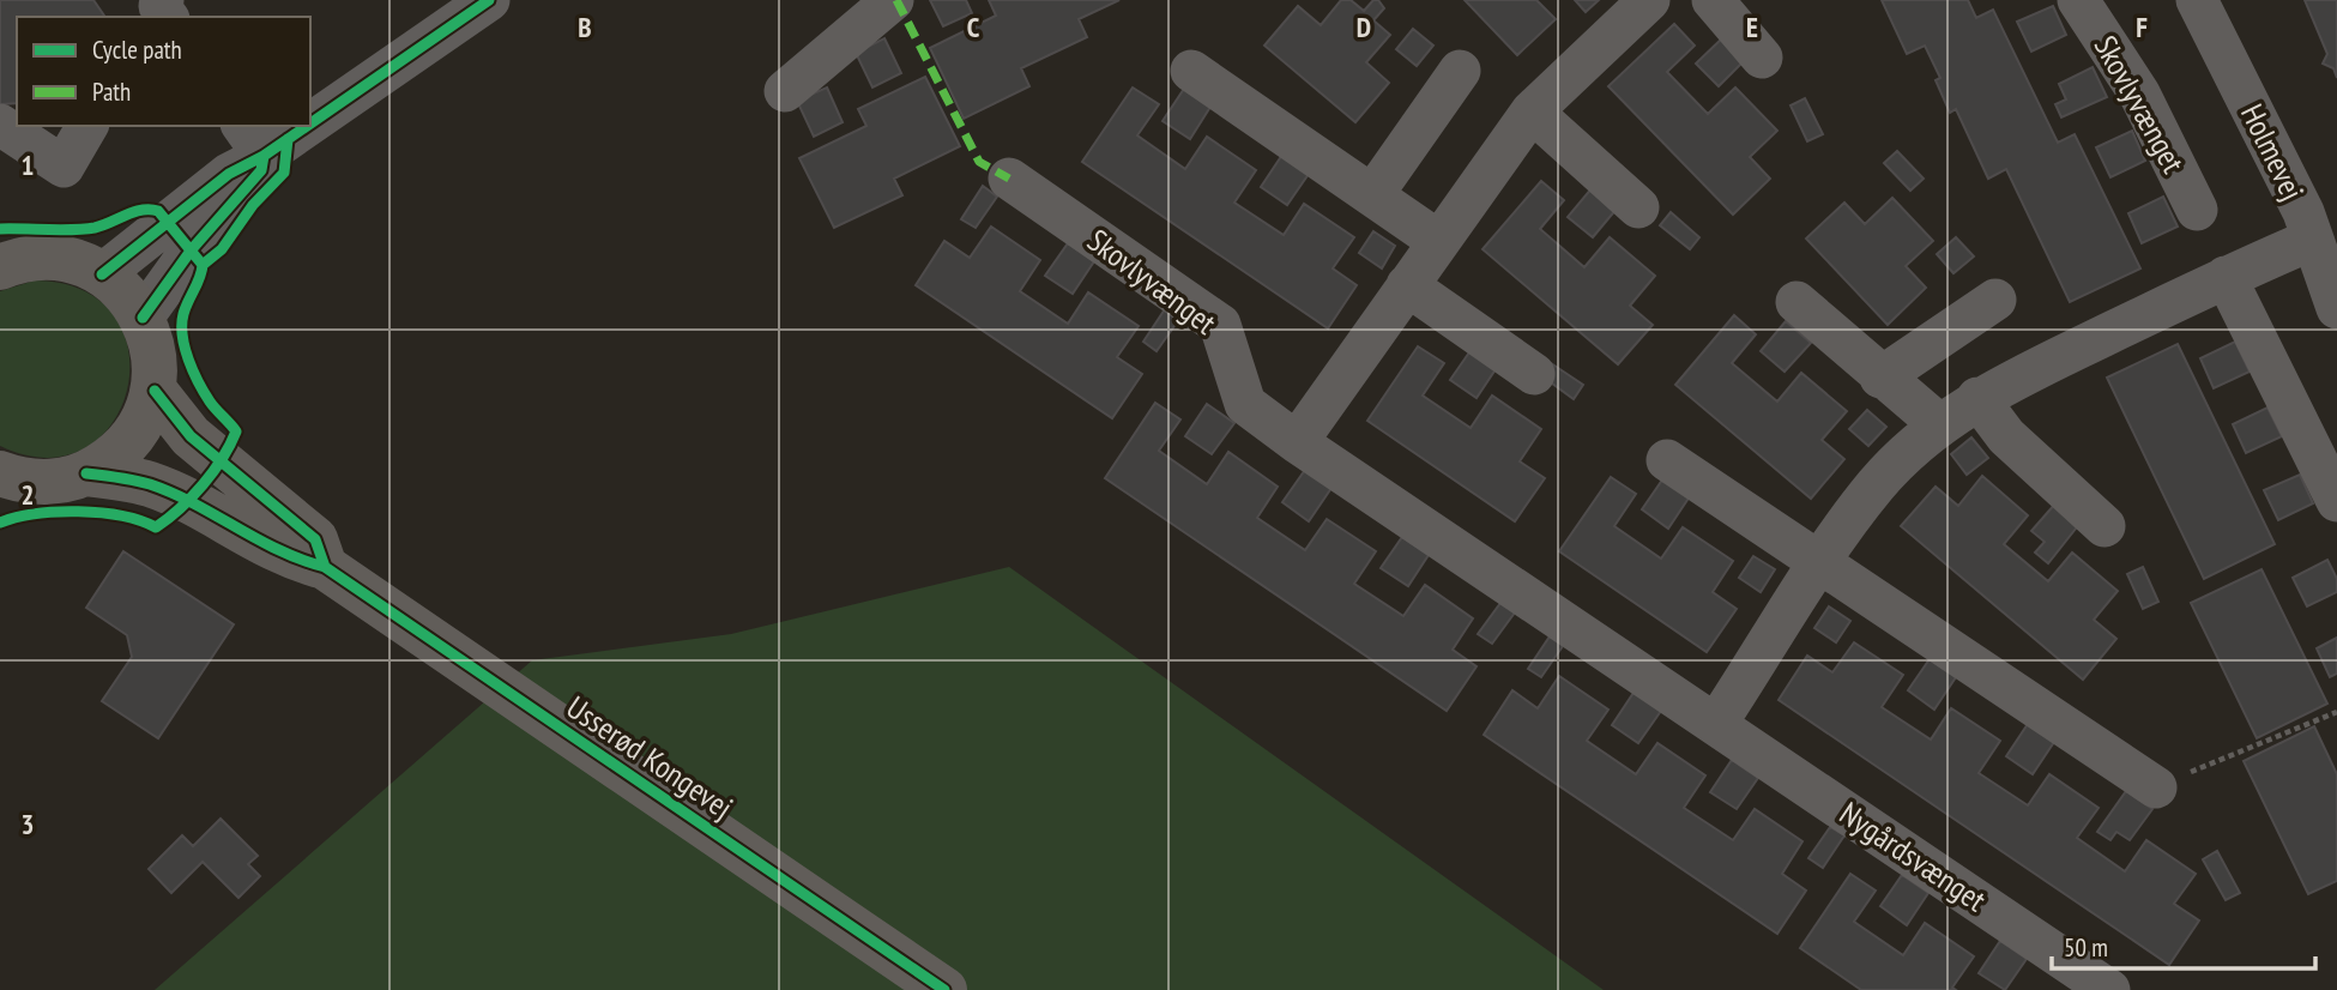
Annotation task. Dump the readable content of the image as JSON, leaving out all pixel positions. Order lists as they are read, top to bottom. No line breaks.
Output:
{"streets":{"main road":["Usserød Kongevej"],"street":["Skovlyvænget","Holmevej","Nygårdsvænget"]},"crossings":[["Skovlyvænget","Nygårdsvænget"]],"legend":["Cycle path","Path"],"scale_bar":"50 m","grid":{"columns":["B","C","D","E","F"],"rows":["1","2","3"]}}
